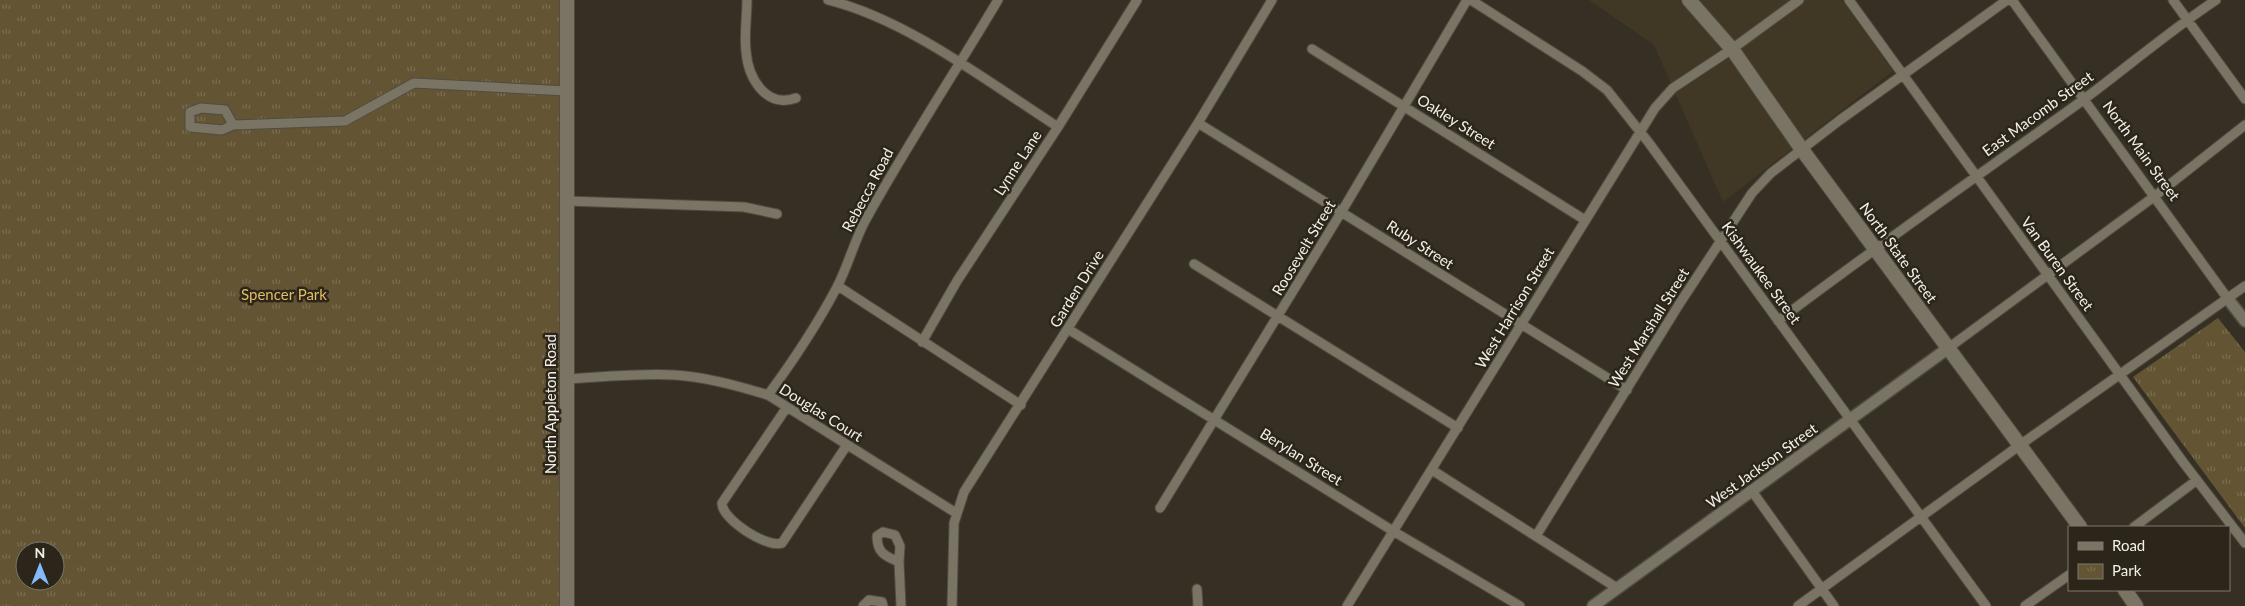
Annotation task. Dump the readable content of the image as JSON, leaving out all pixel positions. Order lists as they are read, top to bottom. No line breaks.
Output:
{"streets":{"main road":["North State Street","North Appleton Road"],"street":["East Macomb Street","Oakley Street","North Main Street","Lynne Lane","Rebecca Road","Ruby Street","Roosevelt Street","Van Buren Street","Kishwaukee Street","Garden Drive","West Harrison Street","West Marshall Street","Douglas Court","Berylan Street","West Jackson Street"]},"crossings":[["East Macomb Street","North Main Street"],["East Macomb Street","North State Street"],["East Macomb Street","Van Buren Street"],["East Macomb Street","Kishwaukee Street"],["Oakley Street","Roosevelt Street"],["Oakley Street","West Harrison Street"],["Rebecca Road","Douglas Court"],["Ruby Street","Roosevelt Street"],["Ruby Street","Garden Drive"],["Ruby Street","West Harrison Street"],["Ruby Street","West Marshall Street"],["Roosevelt Street","Berylan Street"],["North State Street","West Harrison Street"],["North State Street","West Marshall Street"],["North State Street","West Jackson Street"],["Van Buren Street","West Marshall Street"],["Kishwaukee Street","West Harrison Street"],["Kishwaukee Street","West Marshall Street"],["Kishwaukee Street","West Jackson Street"],["Garden Drive","Douglas Court"],["Garden Drive","Berylan Street"],["West Harrison Street","Berylan Street"],["North Appleton Road","Douglas Court"]],"parks":["Spencer Park"],"legend":["Road","Park"],"north":"top"}
